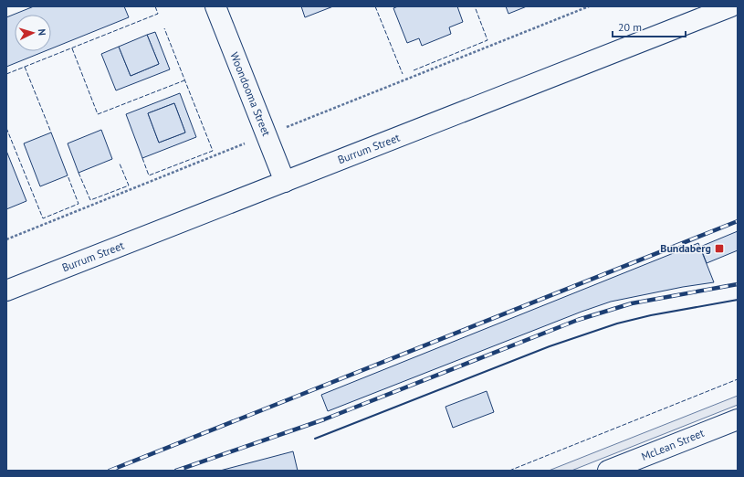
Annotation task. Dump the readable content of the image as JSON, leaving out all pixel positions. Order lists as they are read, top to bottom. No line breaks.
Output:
{"streets":{"street":["Woondooma Street","Burrum Street","McLean Street"]},"crossings":[["Woondooma Street","Burrum Street"]],"places":{"transit":["Bundaberg"]},"scale_bar":"20 m","north":"right"}
